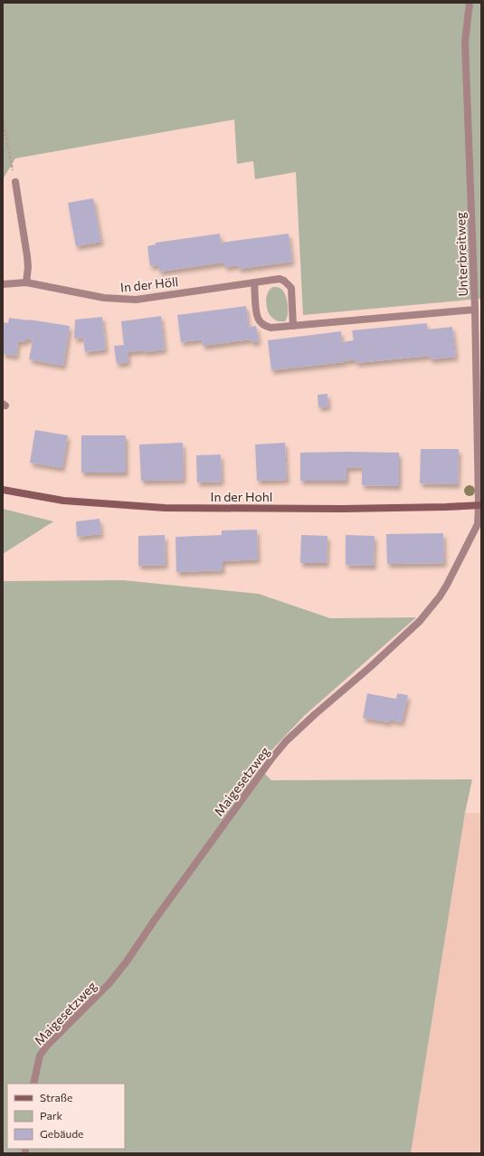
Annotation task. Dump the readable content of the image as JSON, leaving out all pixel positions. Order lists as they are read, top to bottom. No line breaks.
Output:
{"streets":{"street":["Unterbreitweg","In der Höll","In der Hohl","Maigesetzweg"]},"crossings":[["Unterbreitweg","In der Hohl"],["Unterbreitweg","Maigesetzweg"],["In der Hohl","Maigesetzweg"]],"legend":["Straße","Park","Gebäude"]}
